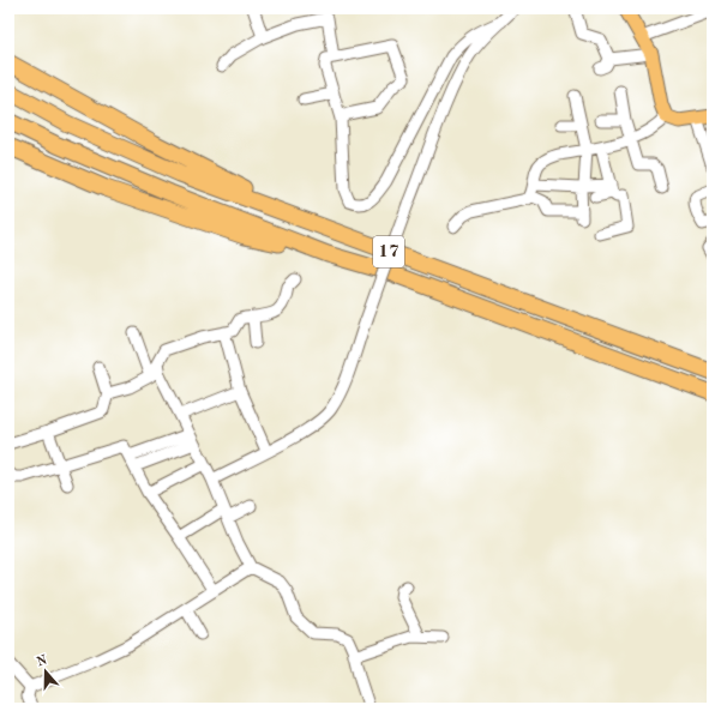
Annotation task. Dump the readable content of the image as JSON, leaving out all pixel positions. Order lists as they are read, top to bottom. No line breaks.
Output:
{"streets":{"highway":["17"]},"north":"top"}
